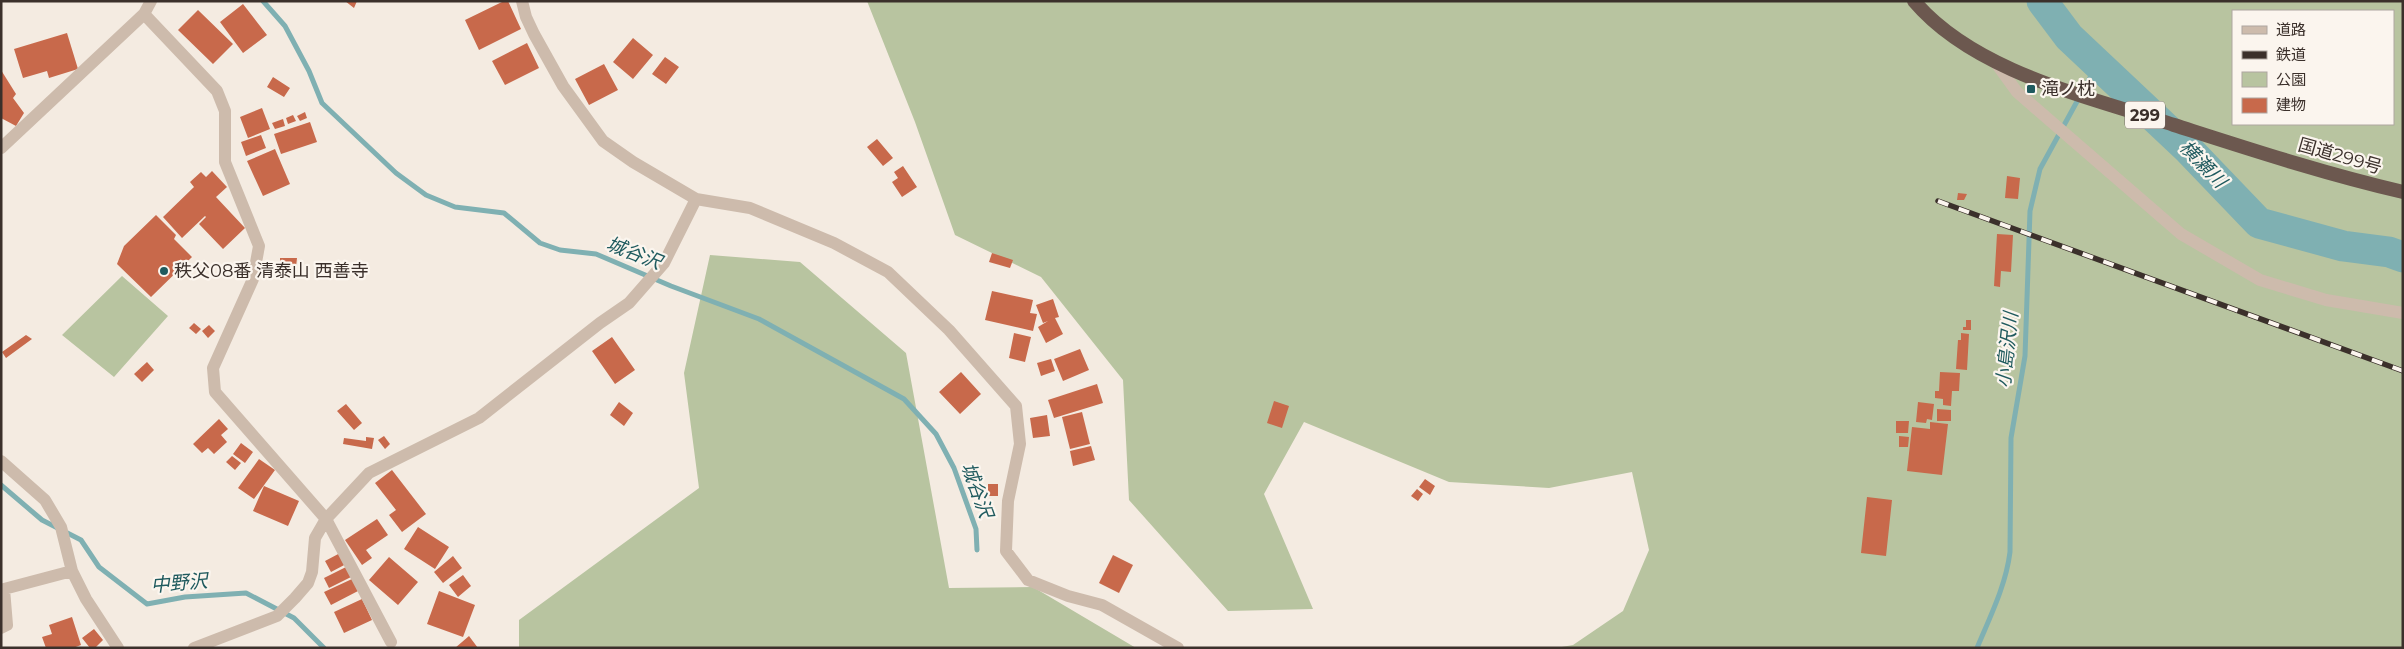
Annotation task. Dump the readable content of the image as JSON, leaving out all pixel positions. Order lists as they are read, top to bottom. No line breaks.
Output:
{"streets":{"highway":["299","国道299号"]},"water":["横瀬川","城谷沢","小島沢川","中野沢"],"places":{"transit":["滝ノ枕"],"other":["秩父08番 清泰山 西善寺"]},"legend":["道路","鉄道","公園","建物"]}
